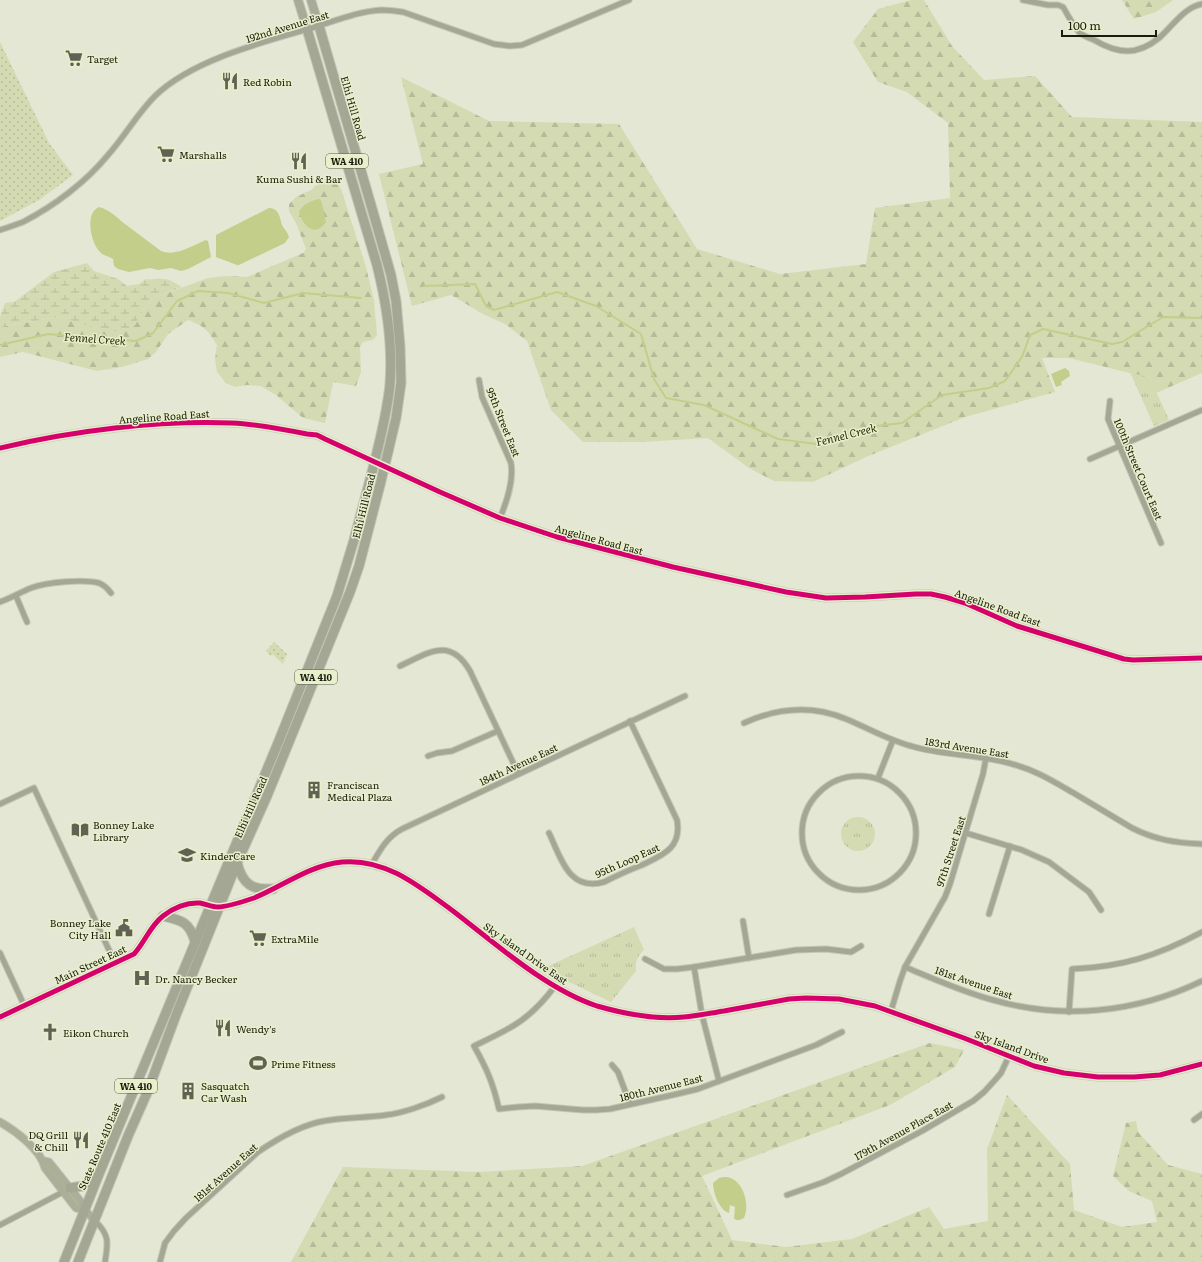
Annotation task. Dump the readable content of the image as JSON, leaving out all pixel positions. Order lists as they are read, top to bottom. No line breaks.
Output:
{"streets":{"highway":["Elhi Hill Road","WA 410","State Route 410 East"],"street":["192nd Avenue East","Angeline Road East","95th Street East","100th Street Court East","183rd Avenue East","184th Avenue East","97th Street East","95th Loop East","Sky Island Drive East","Main Street East","181st Avenue East","Sky Island Drive","180th Avenue East","179th Avenue Place East"]},"crossings":[["192nd Avenue East","Elhi Hill Road"],["Elhi Hill Road","WA 410"],["Elhi Hill Road","Sky Island Drive East"],["Elhi Hill Road","Main Street East"],["Elhi Hill Road","State Route 410 East"],["WA 410","Sky Island Drive East"],["WA 410","Main Street East"],["Angeline Road East","95th Street East"],["183rd Avenue East","97th Street East"],["184th Avenue East","95th Loop East"],["184th Avenue East","Sky Island Drive East"],["97th Street East","Sky Island Drive East"],["97th Street East","181st Avenue East"],["97th Street East","Sky Island Drive"],["Sky Island Drive East","Main Street East"],["Sky Island Drive East","Sky Island Drive"],["Sky Island Drive East","180th Avenue East"],["Main Street East","State Route 410 East"],["Sky Island Drive","179th Avenue Place East"]],"water":["Fennel Creek"],"places":{"supermarket":["Target","Marshalls","ExtraMile"],"restaurant":["Red Robin","Kuma Sushi & Bar","Wendy's","DQ Grill & Chill"],"building":["Franciscan Medical Plaza","Sasquatch Car Wash"],"library":["Bonney Lake Library"],"school or university":["KinderCare"],"public building":["Bonney Lake City Hall"],"hospital":["Dr. Nancy Becker"],"church":["Eikon Church"],"sports":["Prime Fitness"]},"scale_bar":"100 m"}
